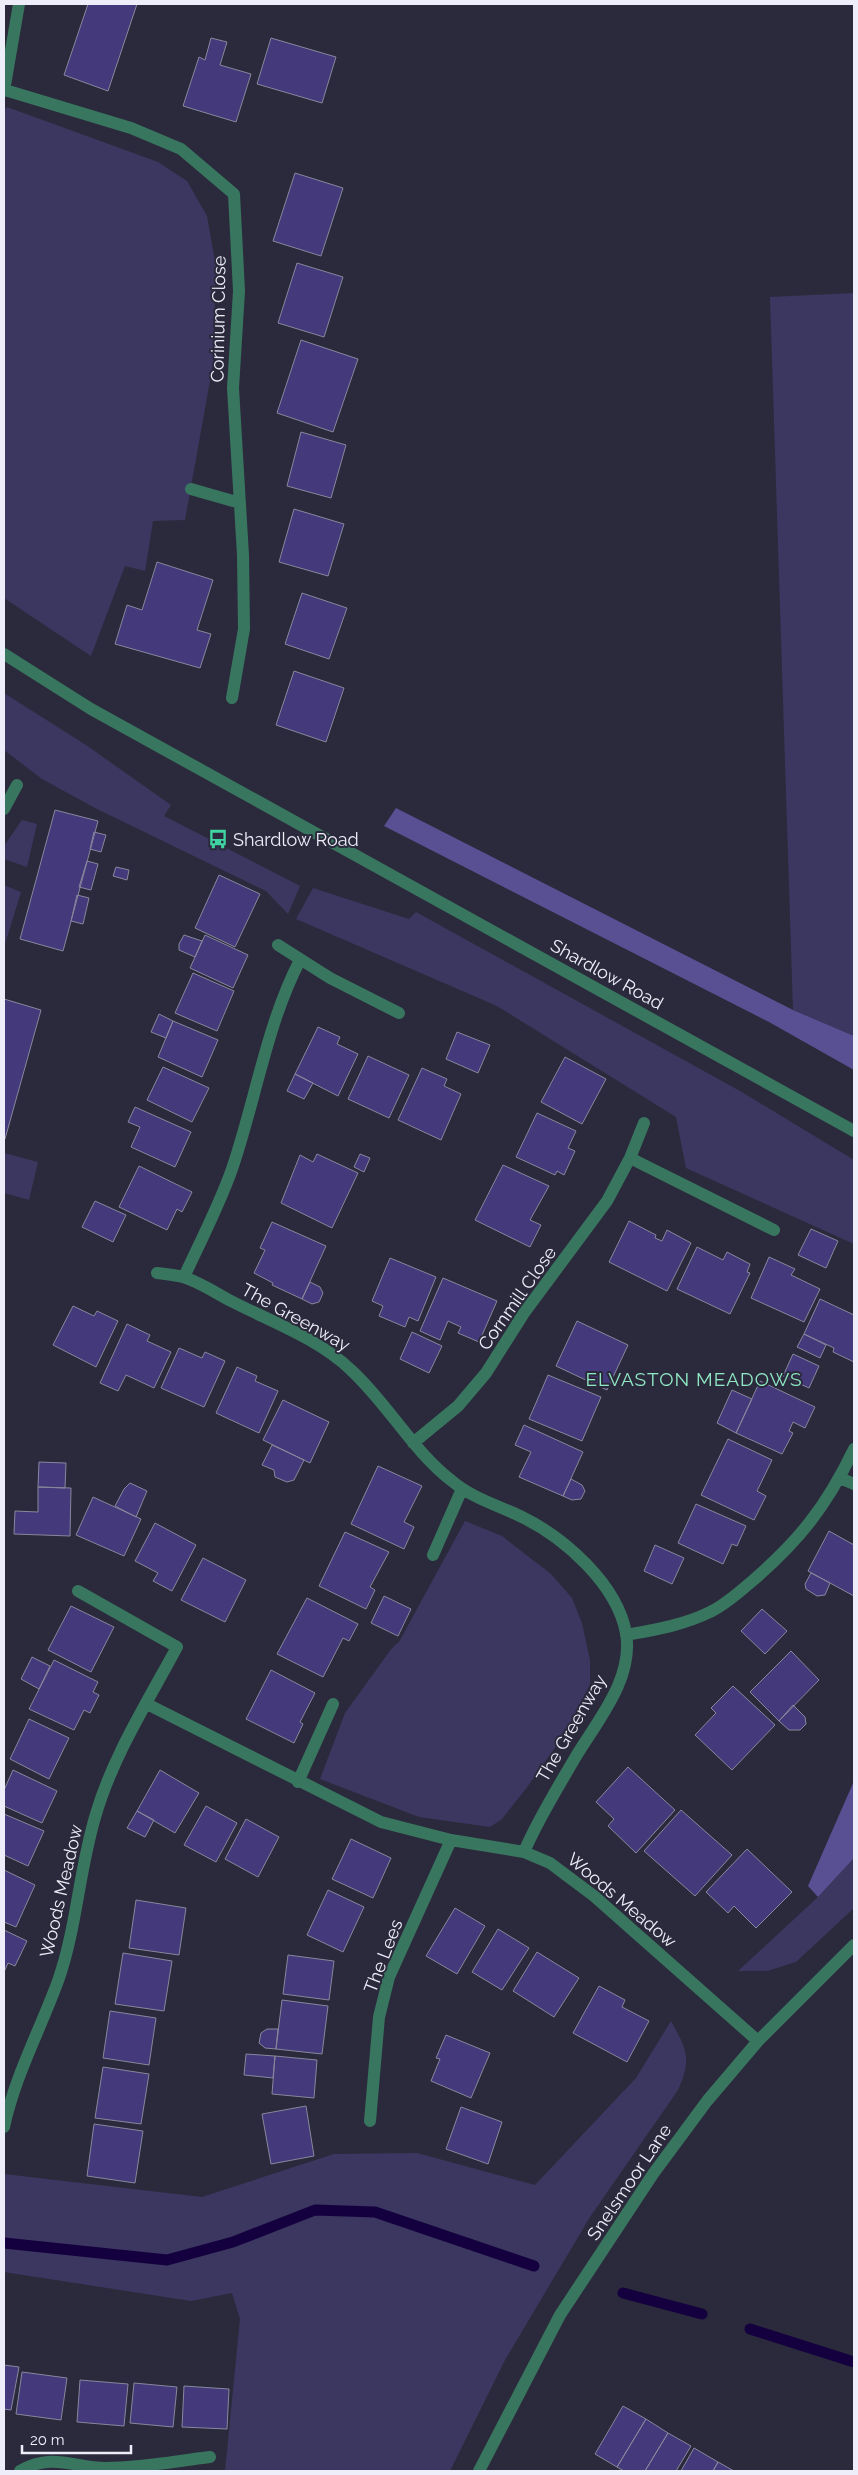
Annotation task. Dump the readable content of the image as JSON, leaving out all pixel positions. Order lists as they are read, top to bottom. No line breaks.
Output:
{"streets":{"street":["Corinium Close","Shardlow Road","Cornmill Close","The Greenway","Woods Meadow","The Lees","Snelsmoor Lane"]},"crossings":[["Cornmill Close","The Greenway"],["The Greenway","Woods Meadow"],["Woods Meadow","The Lees"],["Woods Meadow","Snelsmoor Lane"]],"districts":["ELVASTON MEADOWS"],"places":{"bus stop":["Shardlow Road"]},"scale_bar":"20 m"}
